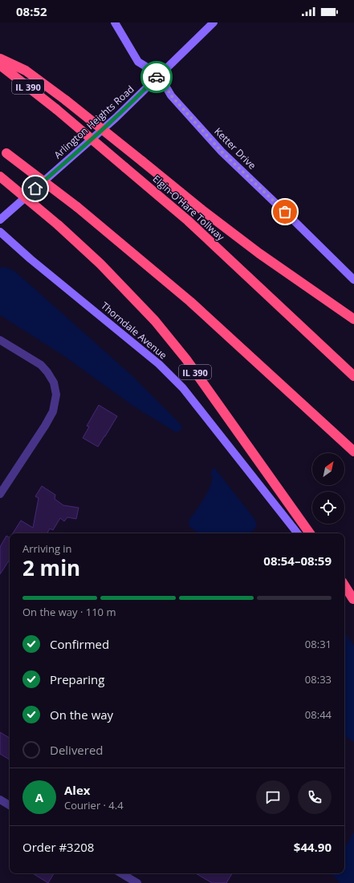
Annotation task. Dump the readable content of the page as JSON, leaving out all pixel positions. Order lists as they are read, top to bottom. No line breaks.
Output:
{"streets":{"highway":["IL 390","Elgin-O'Hare Tollway"],"street":["Arlington Heights Road","Ketter Drive","Thorndale Avenue"]},"crossings":[["Arlington Heights Road","Ketter Drive"]],"north":"top right","page":{"status":"08:52","heading":["2 min","Arriving in","08:54–08:59"],"panel":["Alex","Courier · 4.4","Order #3208","$44.90"],"bar":"On the way · 110 m","list":[["Confirmed","08:31"],["Preparing","08:33"],["On the way","08:44"],"Delivered"],"round":"A"}}
